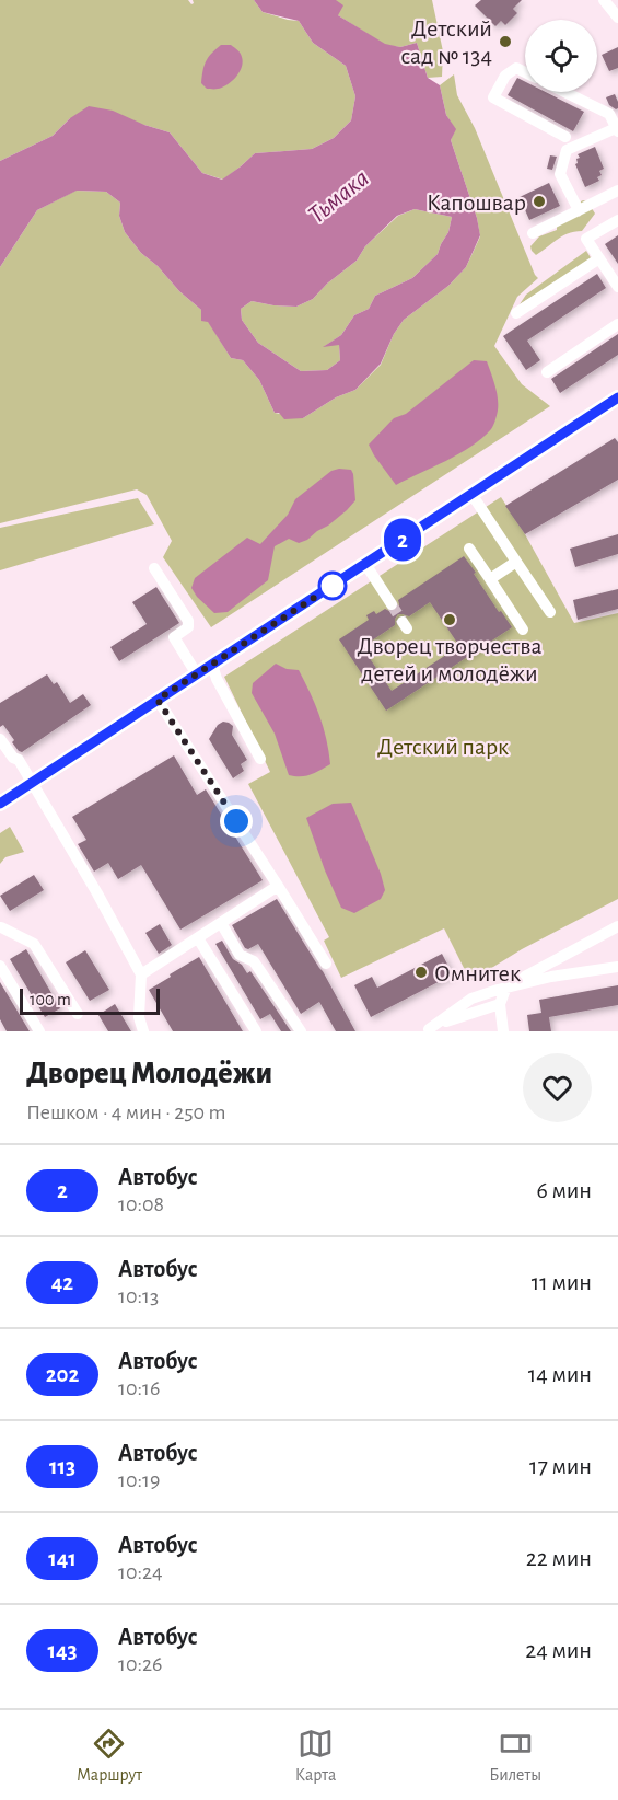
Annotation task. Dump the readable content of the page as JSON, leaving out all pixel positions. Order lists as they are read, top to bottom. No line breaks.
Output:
{"water":["Тьмака"],"parks":["Детский парк"],"places":["Детский сад № 134","Капошвар","Дворец творчества детей и молодёжи","Омнитек"],"lines":["bus line 2"],"scale_bar":"100 m","page":{"on_map":"2","scale":"100 m","heading":["Дворец Молодёжи","Пешком · 4 мин · 250 m"],"list":[{"mark":"2","name":"Автобус","note":"10:08","value":"6 мин"},{"mark":"42","name":"Автобус","note":"10:13","value":"11 мин"},{"mark":"202","name":"Автобус","note":"10:16","value":"14 мин"},{"mark":"113","name":"Автобус","note":"10:19","value":"17 мин"},{"mark":"141","name":"Автобус","note":"10:24","value":"22 мин"},{"mark":"143","name":"Автобус","note":"10:26","value":"24 мин"}],"tabs":["Маршрут","Карта","Билеты"]}}
